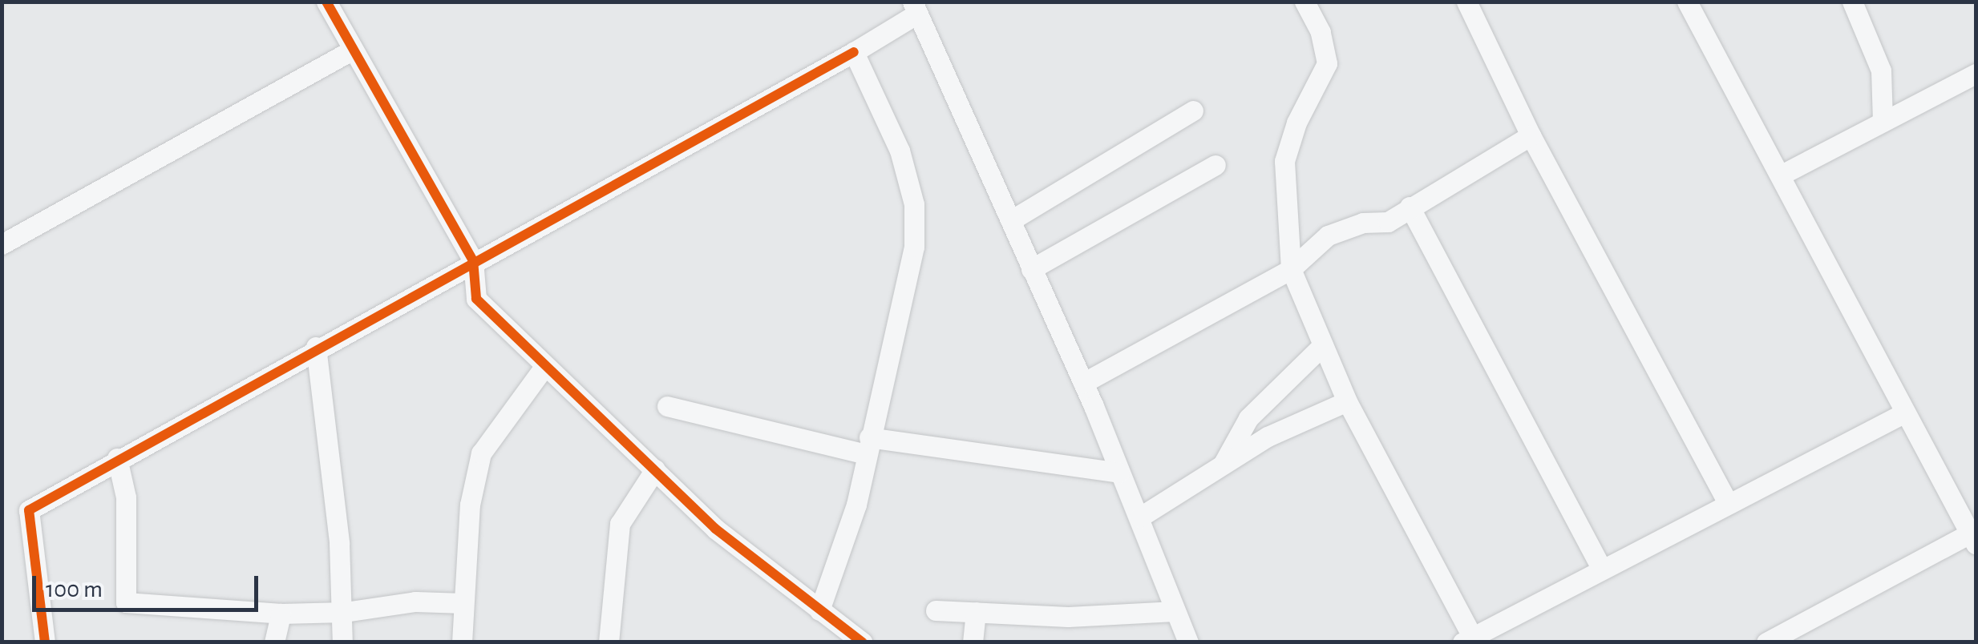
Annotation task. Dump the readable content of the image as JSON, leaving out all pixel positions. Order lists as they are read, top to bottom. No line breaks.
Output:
{"scale_bar":"100 m"}
